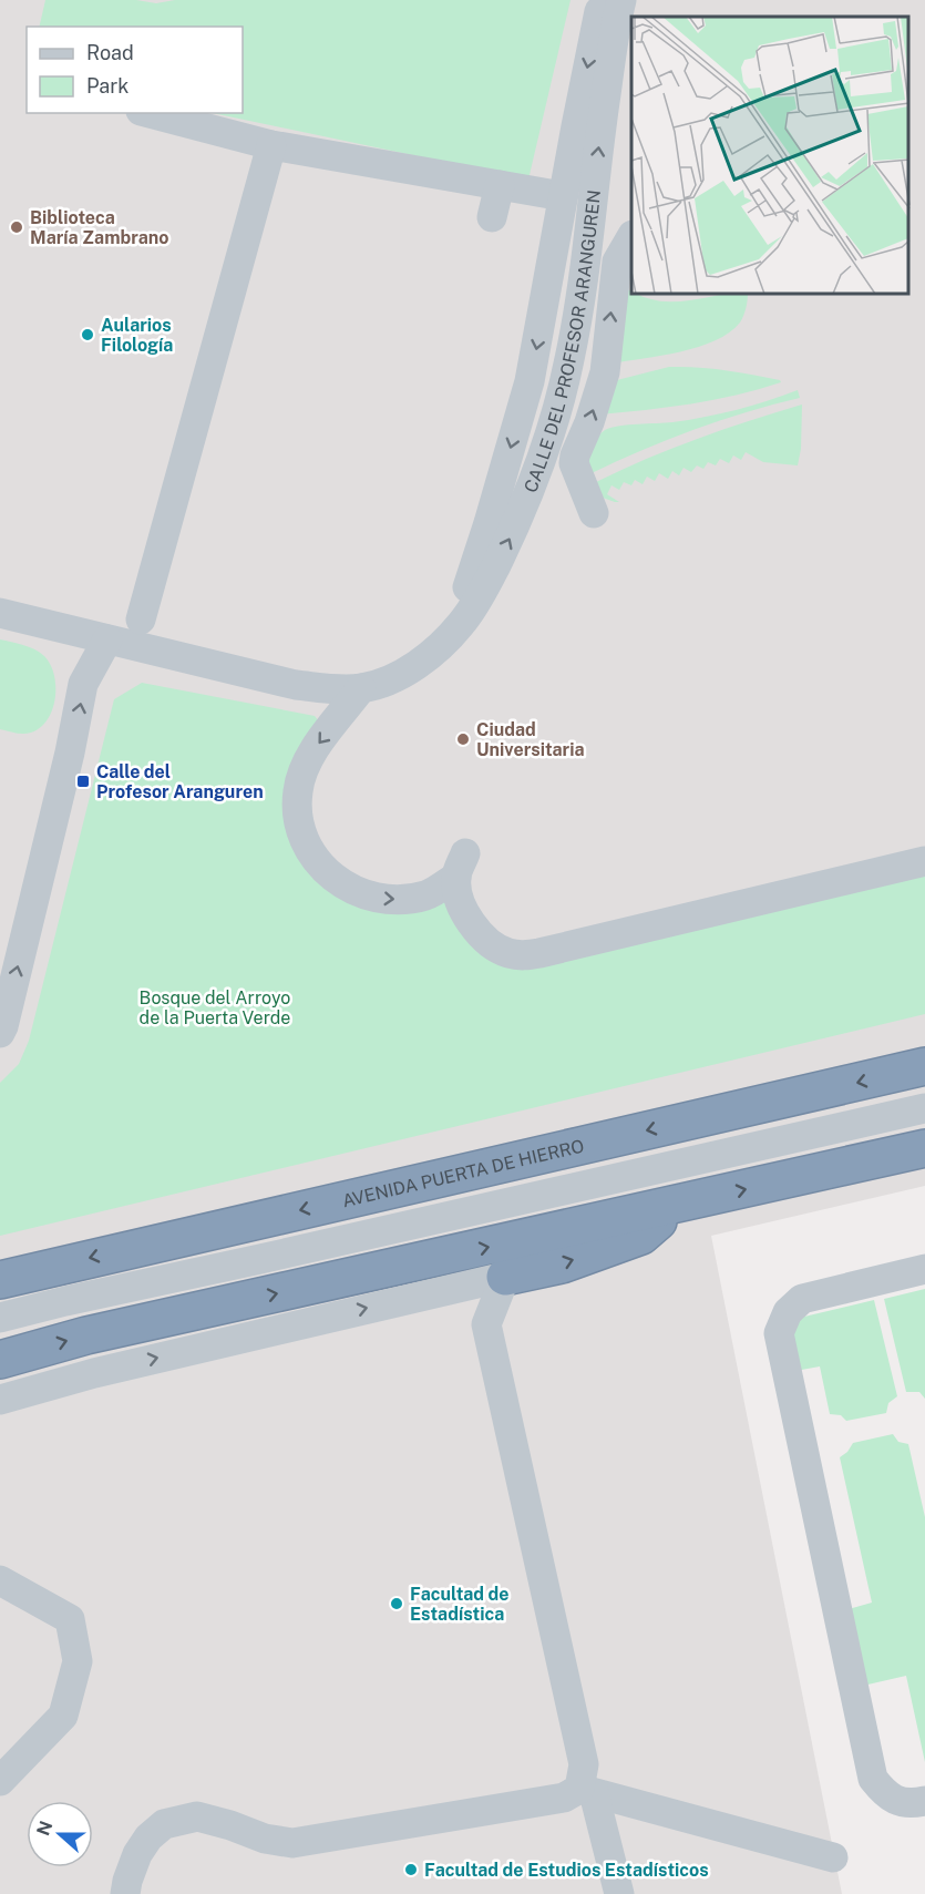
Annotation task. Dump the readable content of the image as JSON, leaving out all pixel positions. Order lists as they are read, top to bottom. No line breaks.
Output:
{"streets":{"highway":["AVENIDA PUERTA DE HIERRO"],"street":["CALLE DEL PROFESOR ARANGUREN"]},"parks":["Bosque del Arroyo de la Puerta Verde"],"places":{"other":["Biblioteca María Zambrano","Aularios Filología","Ciudad Universitaria","Facultad de Estadística","Facultad de Estudios Estadísticos"],"transit":["Calle del Profesor Aranguren"]},"legend":["Road","Park"],"north":"left"}
